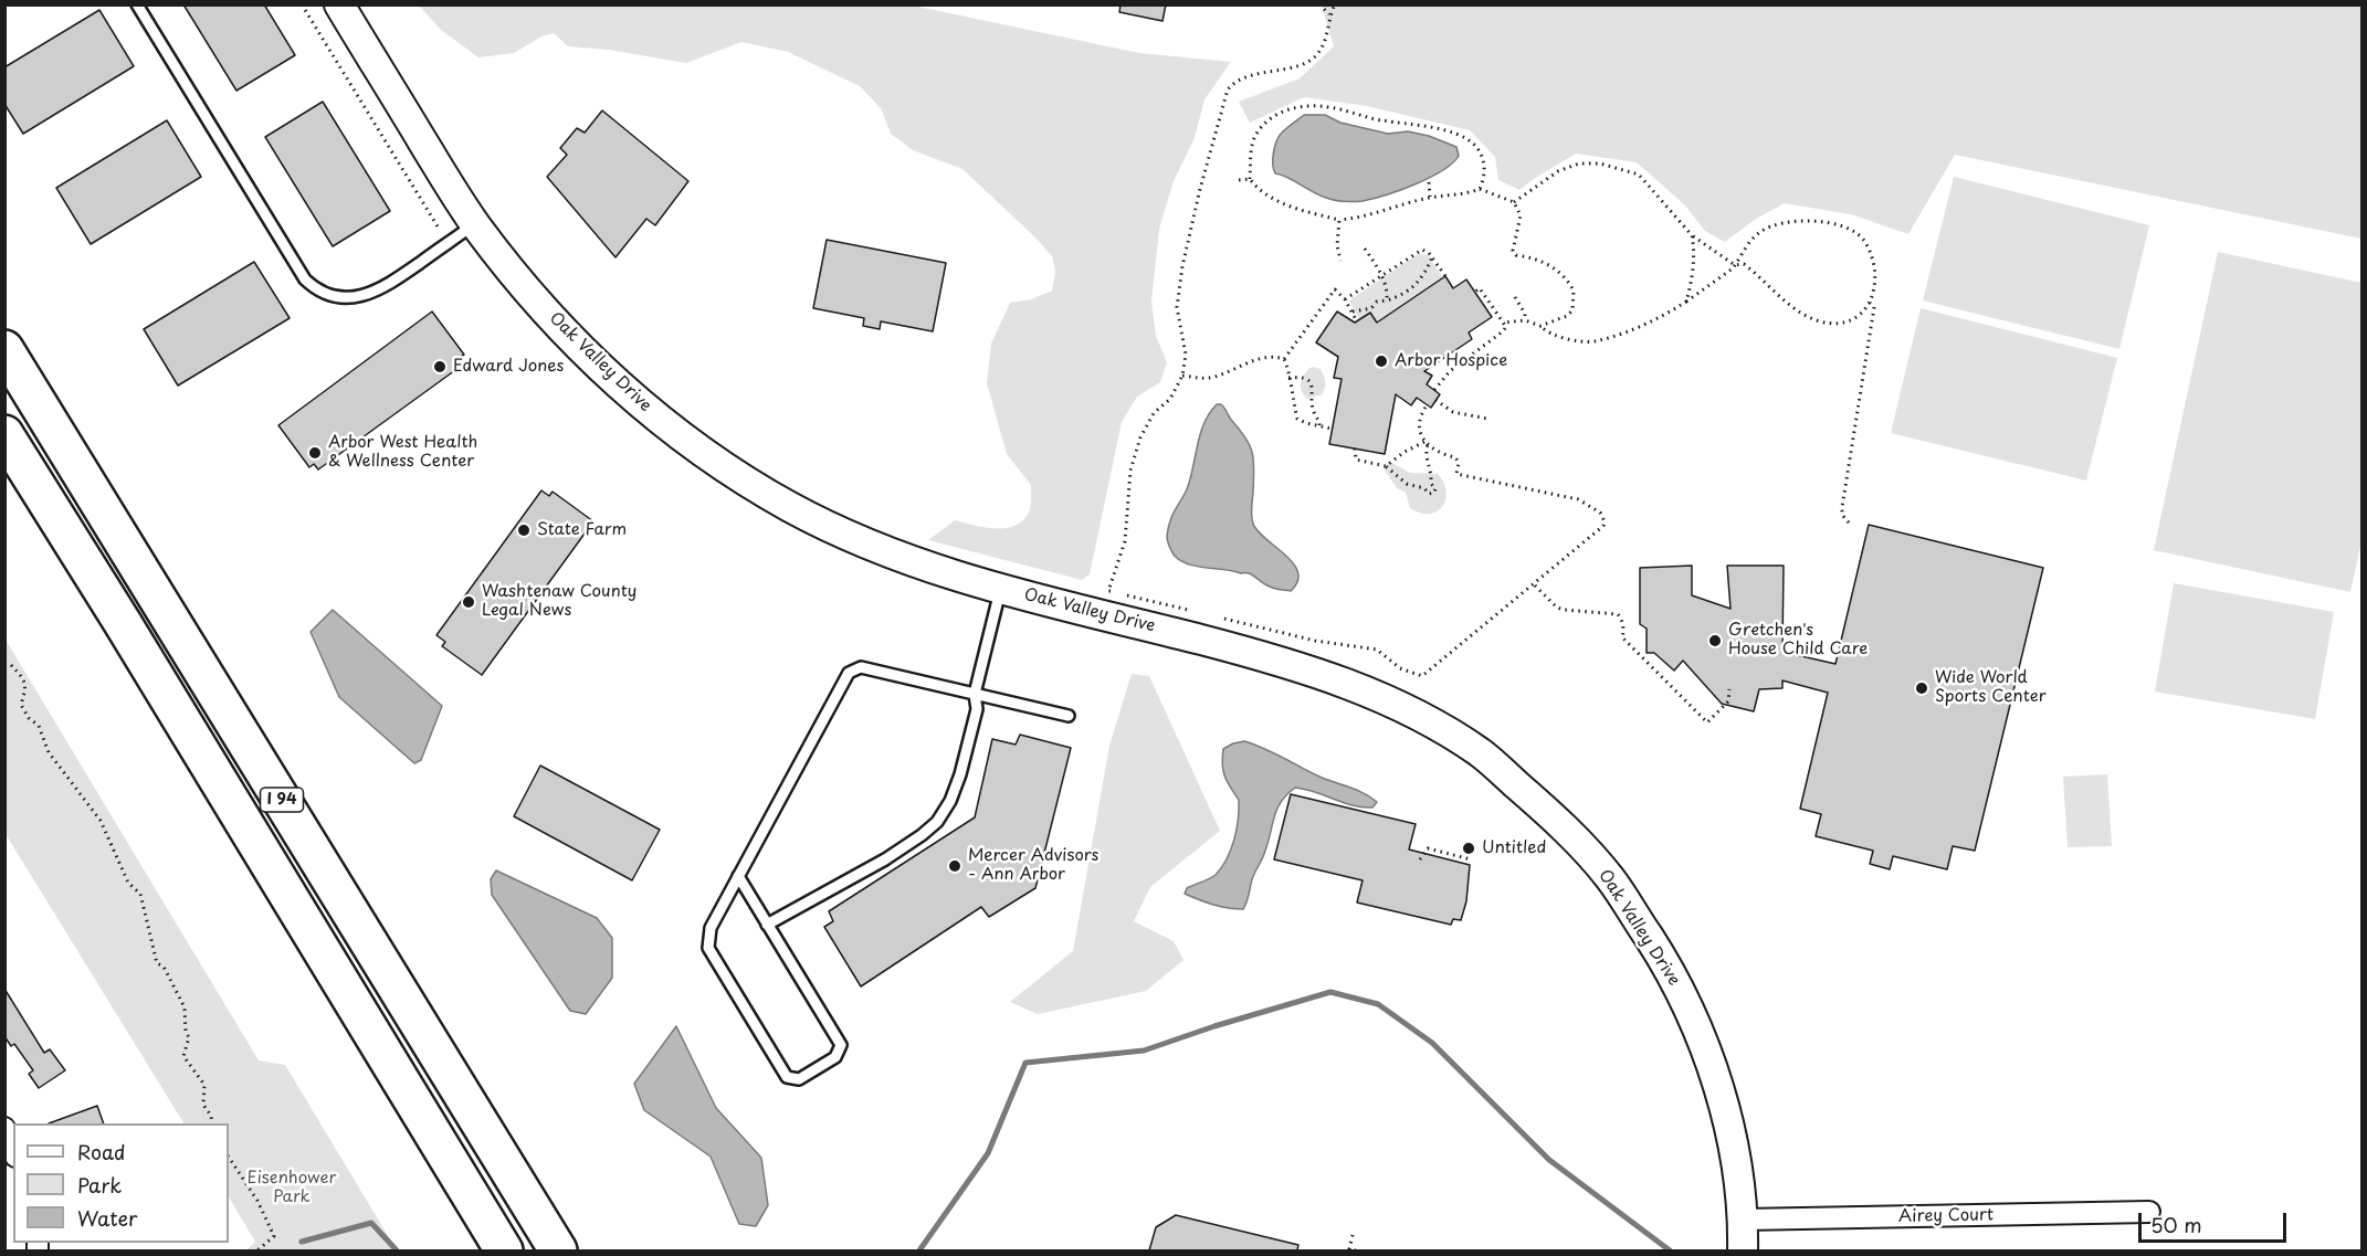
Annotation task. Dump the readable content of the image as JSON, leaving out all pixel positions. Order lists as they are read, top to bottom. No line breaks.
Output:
{"streets":{"highway":["I 94"],"street":["Oak Valley Drive","Airey Court"]},"crossings":[["Oak Valley Drive","Airey Court"]],"parks":["Eisenhower Park"],"places":["Arbor Hospice","Edward Jones","Arbor West Health & Wellness Center","State Farm","Washtenaw County Legal News","Gretchen's House Child Care","Wide World Sports Center","Untitled","Mercer Advisors - Ann Arbor"],"legend":["Road","Park","Water"],"scale_bar":"50 m"}
